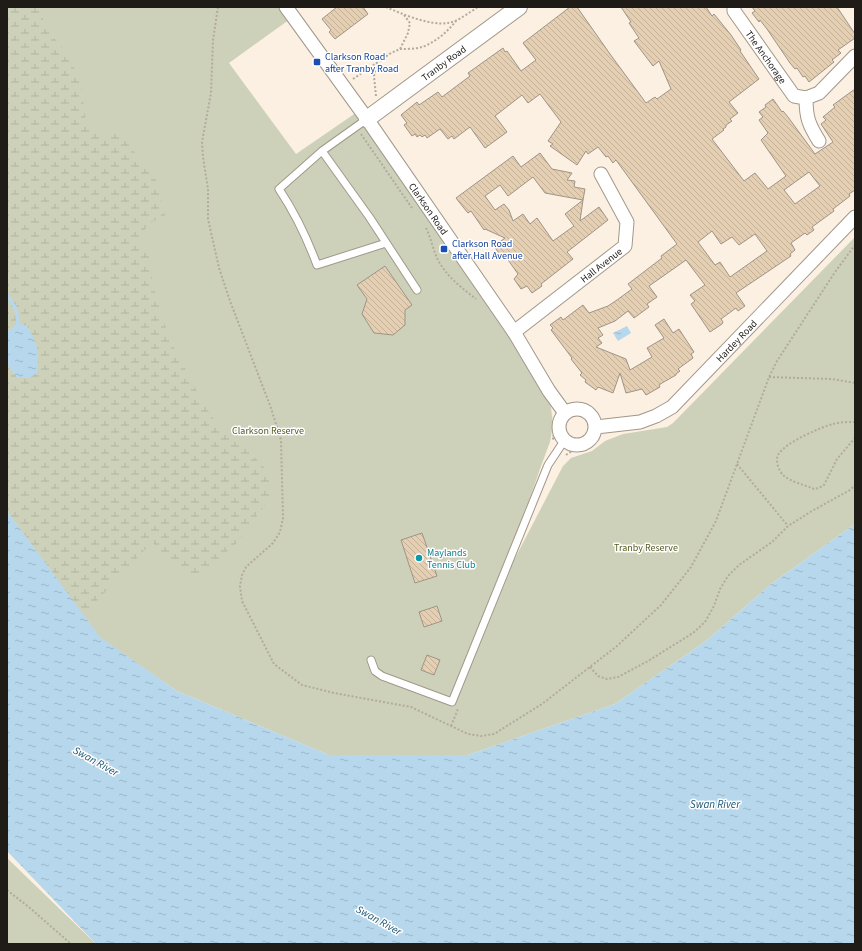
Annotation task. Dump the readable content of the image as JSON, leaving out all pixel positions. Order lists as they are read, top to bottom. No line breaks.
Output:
{"streets":{"street":["The Anchorage","Tranby Road","Clarkson Road","Hall Avenue","Hardey Road"]},"crossings":[["Tranby Road","Clarkson Road"],["Clarkson Road","Hall Avenue"],["Clarkson Road","Hardey Road"]],"water":["Swan River"],"parks":["Clarkson Reserve","Tranby Reserve"],"places":{"transit":["Clarkson Road after Tranby Road","Clarkson Road after Hall Avenue"],"other":["Maylands Tennis Club"]}}
